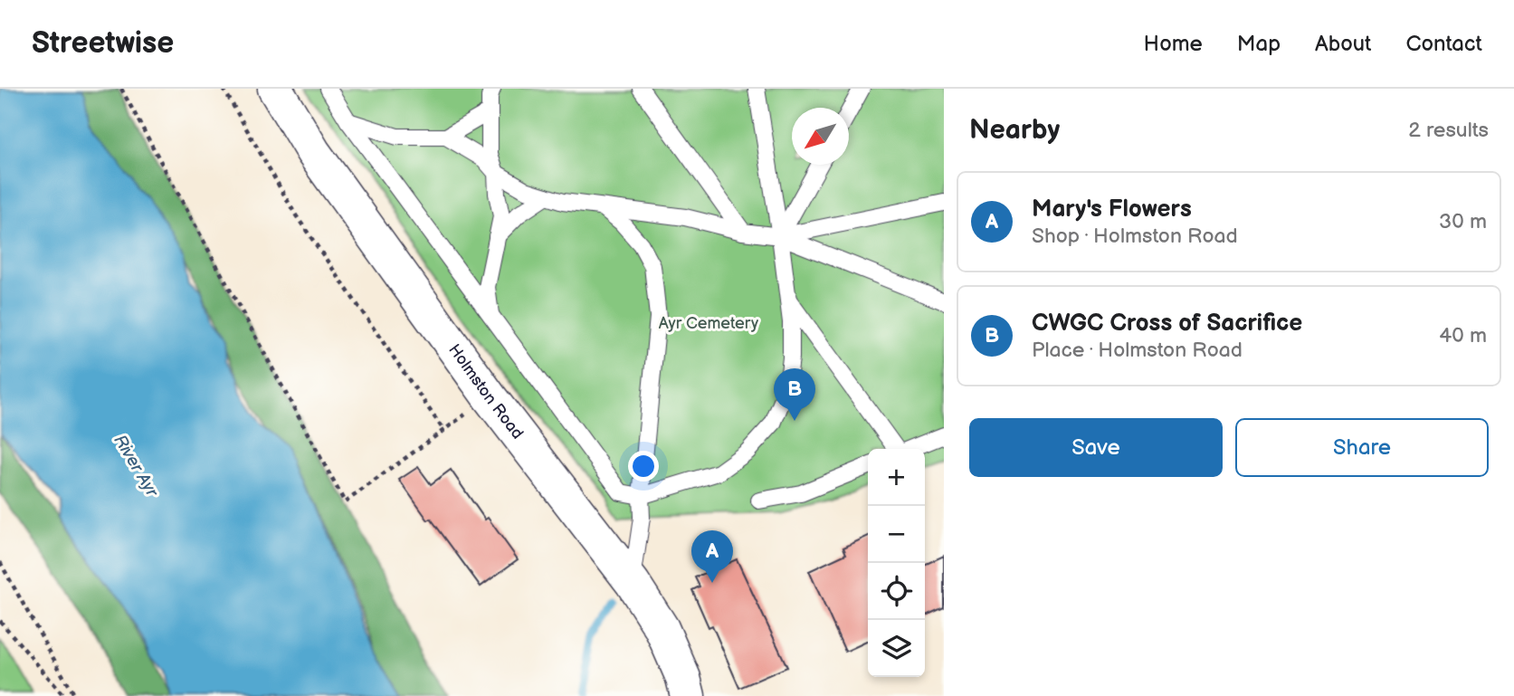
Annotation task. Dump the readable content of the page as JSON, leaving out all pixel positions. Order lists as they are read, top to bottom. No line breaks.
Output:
{"streets":{"main road":["Holmston Road"]},"water":["River Ayr"],"parks":["Ayr Cemetery"],"north":"bottom left","page":{"header":"Streetwise","nav":["Home","Map","About","Contact"],"heading":["Nearby","2 results"],"list":[{"mark":"A","name":"Mary's Flowers","note":"Shop · Holmston Road","value":"30 m"},{"mark":"B","name":"CWGC Cross of Sacrifice","note":"Place · Holmston Road","value":"40 m"}],"pins":["B","A"],"buttons":["Save","Share"],"map_buttons":["+","−"]}}
